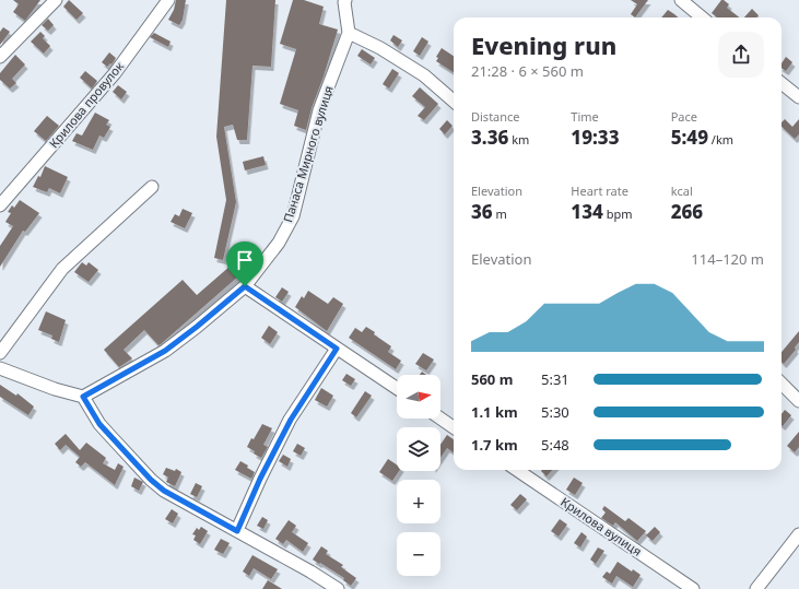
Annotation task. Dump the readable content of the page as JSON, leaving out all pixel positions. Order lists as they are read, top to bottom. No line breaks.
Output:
{"streets":{"street":["Крилова провулок","Панаса Мирного вулиця","Крилова вулиця"]},"north":"right","page":{"heading":["Evening run","21:28 · 6 × 560 m"],"stats":[["Distance","3.36 km"],["Time","19:33"],["Pace","5:49 /km"],["Elevation","36 m"],["Heart rate","134 bpm"],["kcal","266"]],"chart":["Elevation","114–120 m"],"list":[{"name":"560 m","note":"5:31"},{"name":"1.1 km","note":"5:30"},{"name":"1.7 km","note":"5:48"}],"map_buttons":["+","−"]}}
